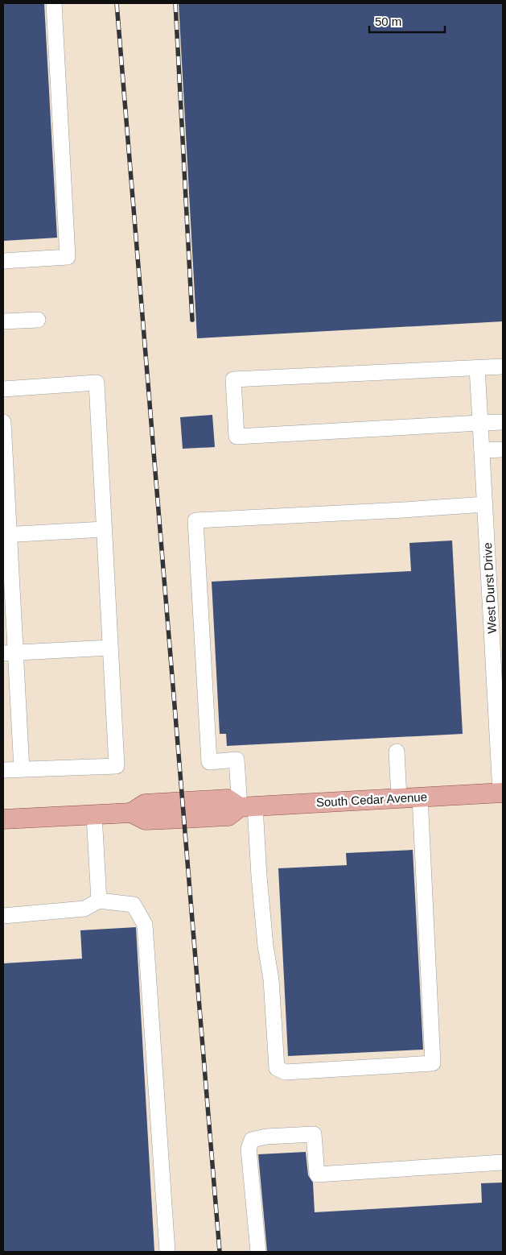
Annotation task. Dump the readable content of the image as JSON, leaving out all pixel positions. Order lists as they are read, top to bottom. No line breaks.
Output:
{"streets":{"main road":["South Cedar Avenue"],"street":["West Durst Drive"]},"crossings":[["West Durst Drive","South Cedar Avenue"]],"scale_bar":"50 m"}
